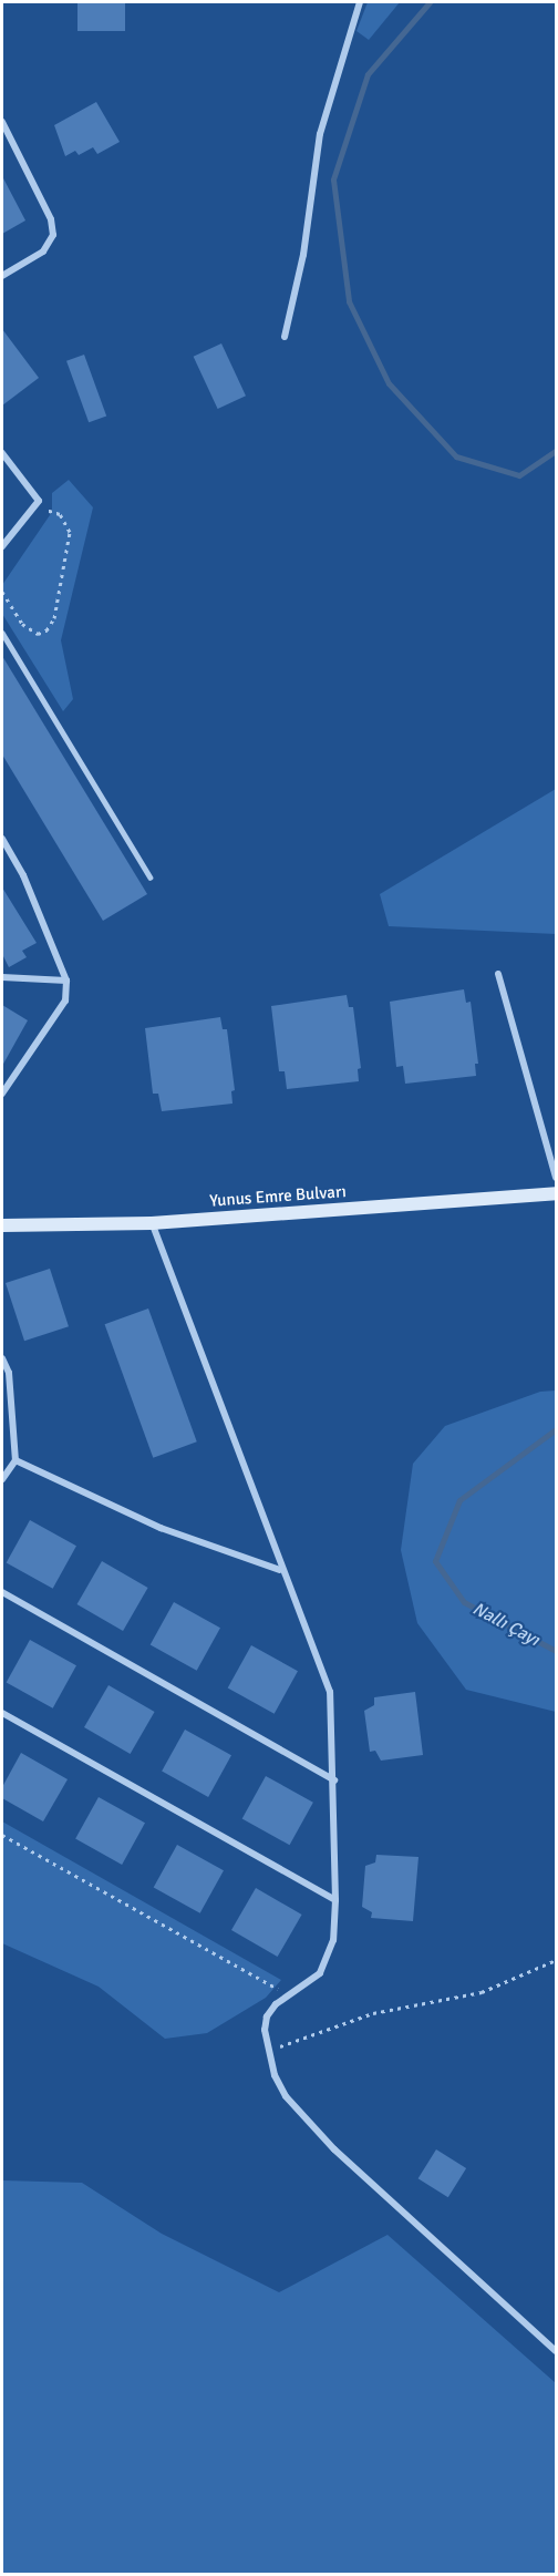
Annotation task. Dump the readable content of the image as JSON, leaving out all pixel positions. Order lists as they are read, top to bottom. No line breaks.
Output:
{"streets":{"street":["Yunus Emre Bulvarı"]},"water":["Nallı Çayı"]}
